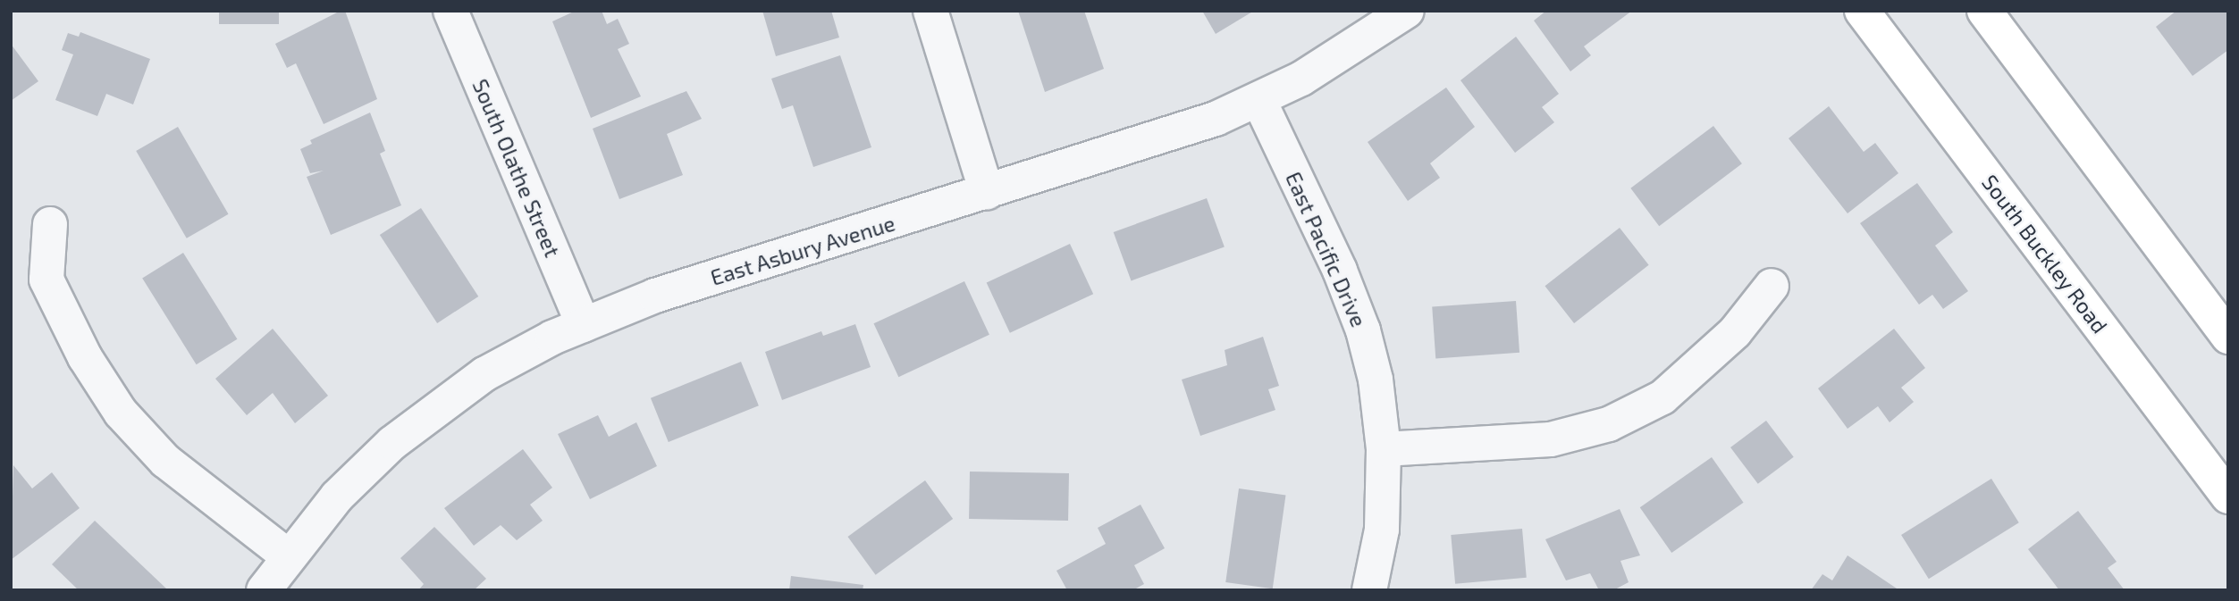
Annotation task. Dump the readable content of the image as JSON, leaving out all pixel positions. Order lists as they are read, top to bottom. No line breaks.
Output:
{"streets":{"main road":["South Buckley Road"],"street":["South Olathe Street","East Pacific Drive","East Asbury Avenue"]},"crossings":[["South Olathe Street","East Asbury Avenue"],["East Pacific Drive","East Asbury Avenue"]]}
